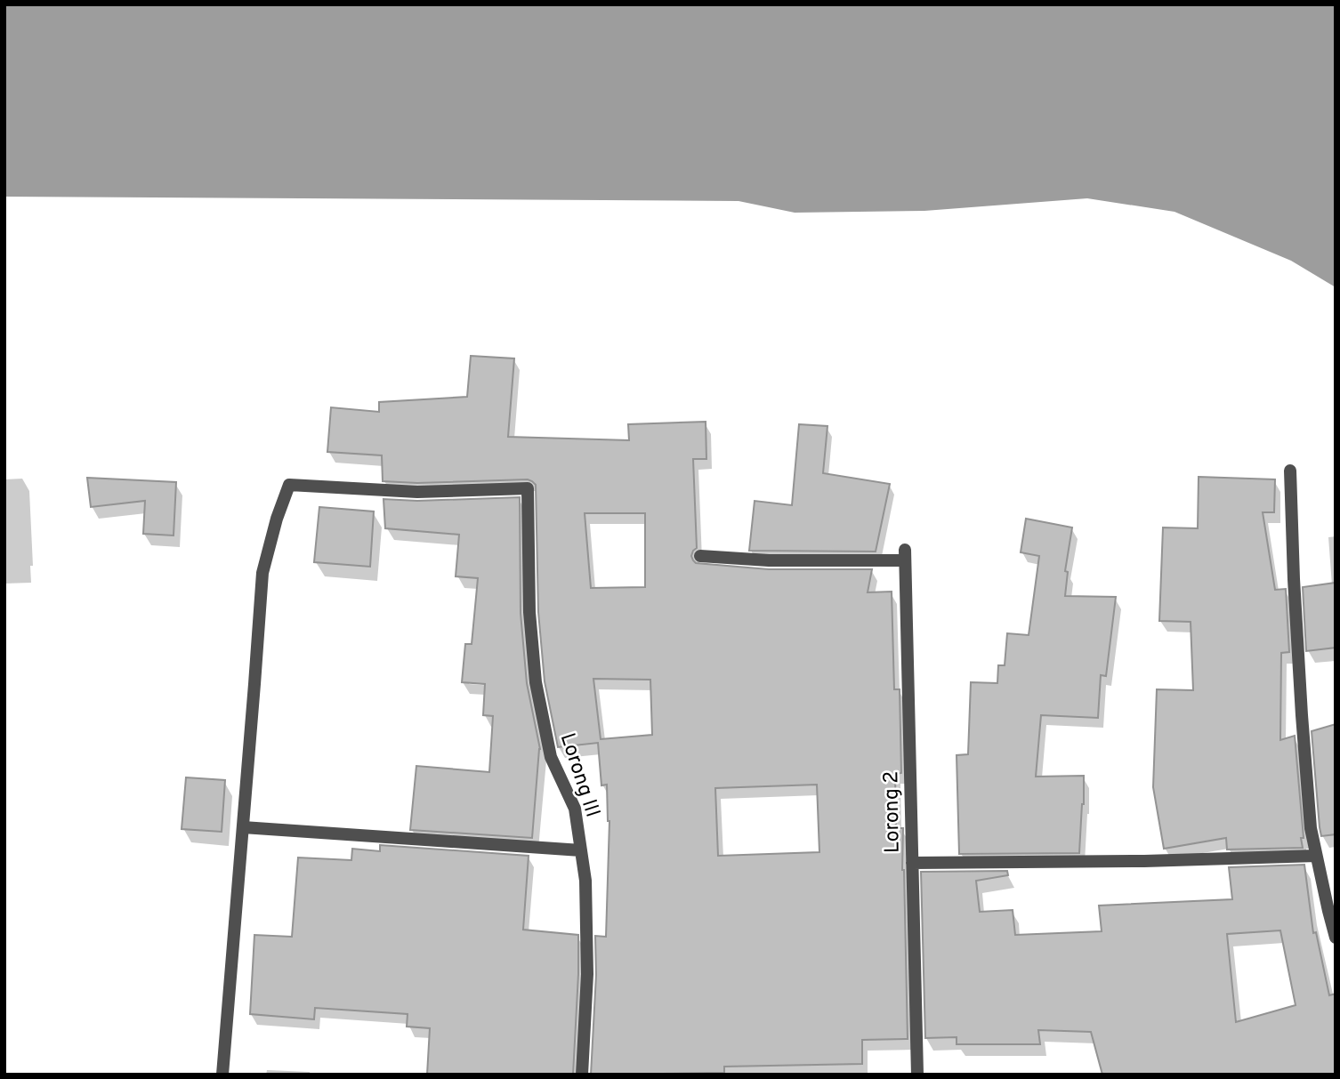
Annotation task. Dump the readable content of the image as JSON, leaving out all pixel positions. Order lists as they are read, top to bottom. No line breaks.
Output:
{"streets":{"street":["Lorong III","Lorong 2"]}}
